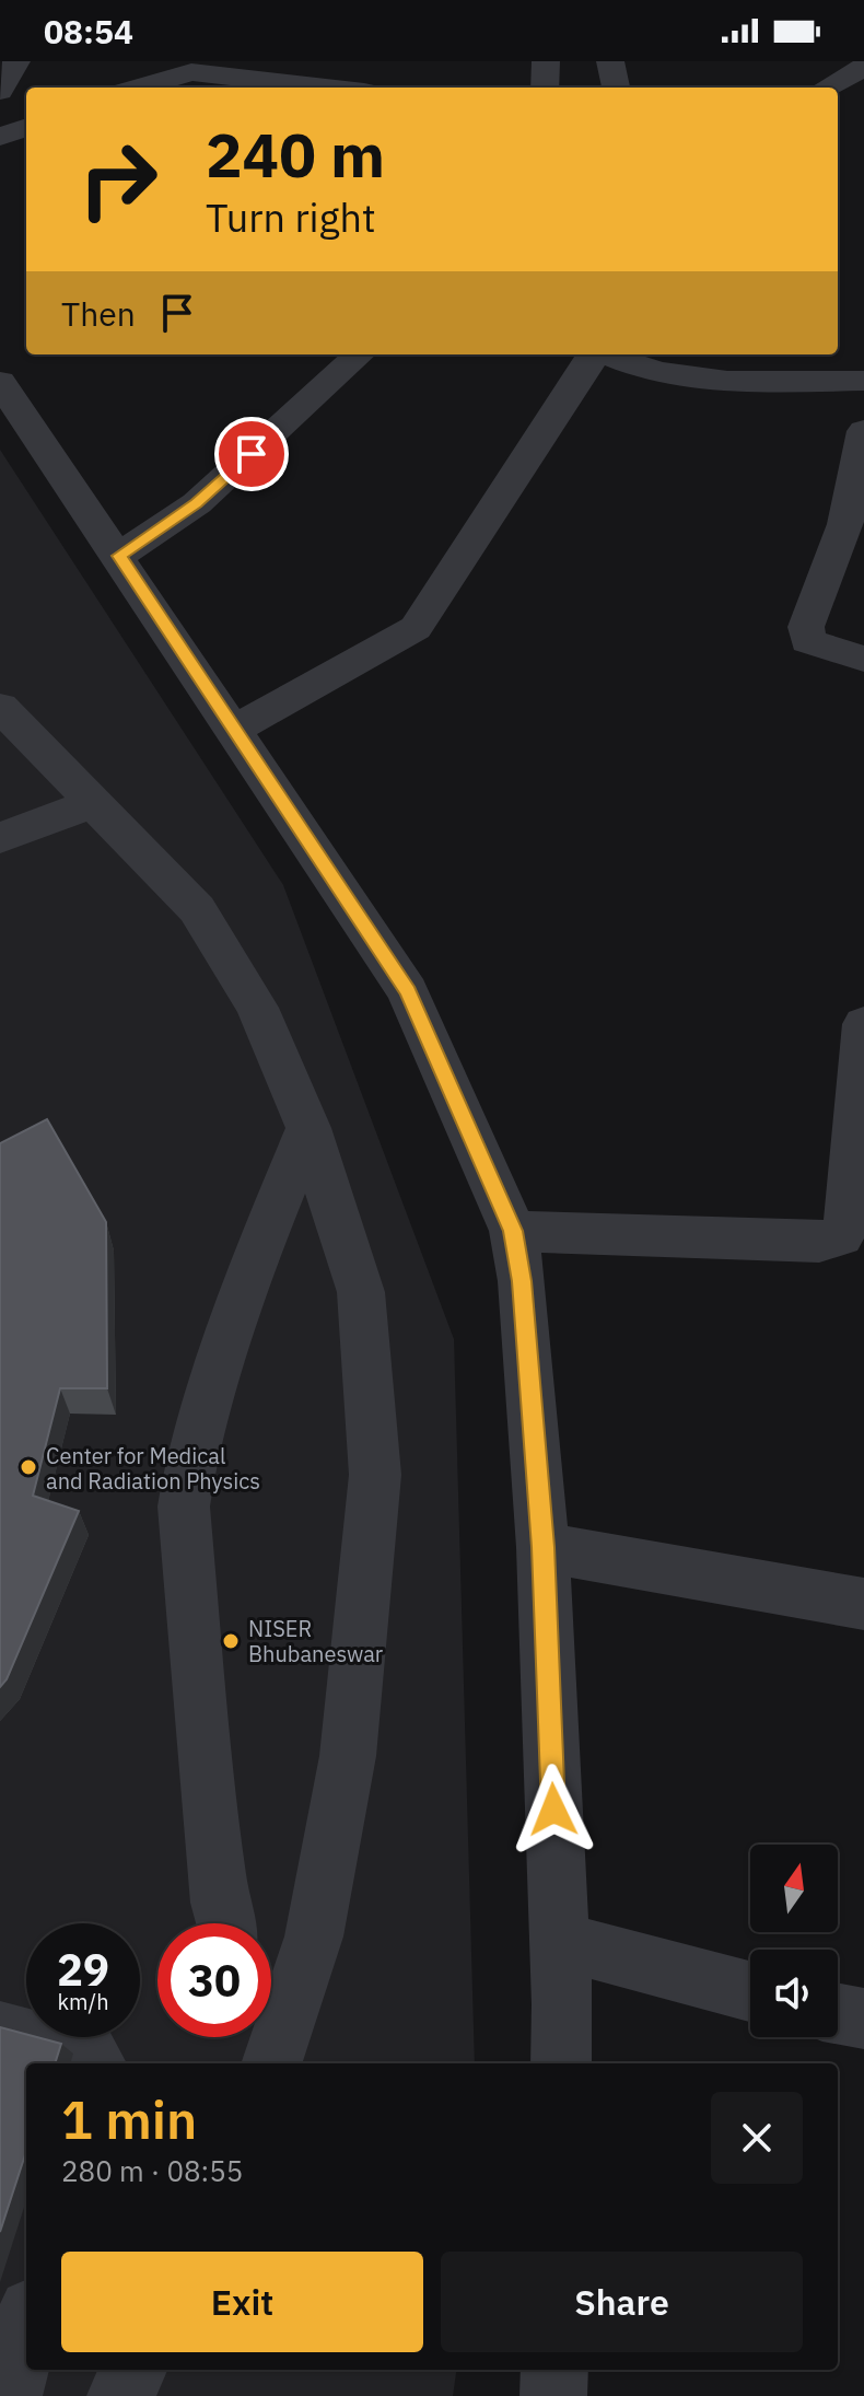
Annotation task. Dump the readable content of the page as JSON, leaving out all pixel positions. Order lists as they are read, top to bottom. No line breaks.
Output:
{"places":["Center for Medical and Radiation Physics","NISER Bhubaneswar"],"north":"top","page":{"status":"08:54","turn":["240 m","Turn right"],"then":"Then","speed":"29 km/h","limit":"30","heading":["1 min","280 m · 08:55"],"buttons":["Exit","Share"]}}
